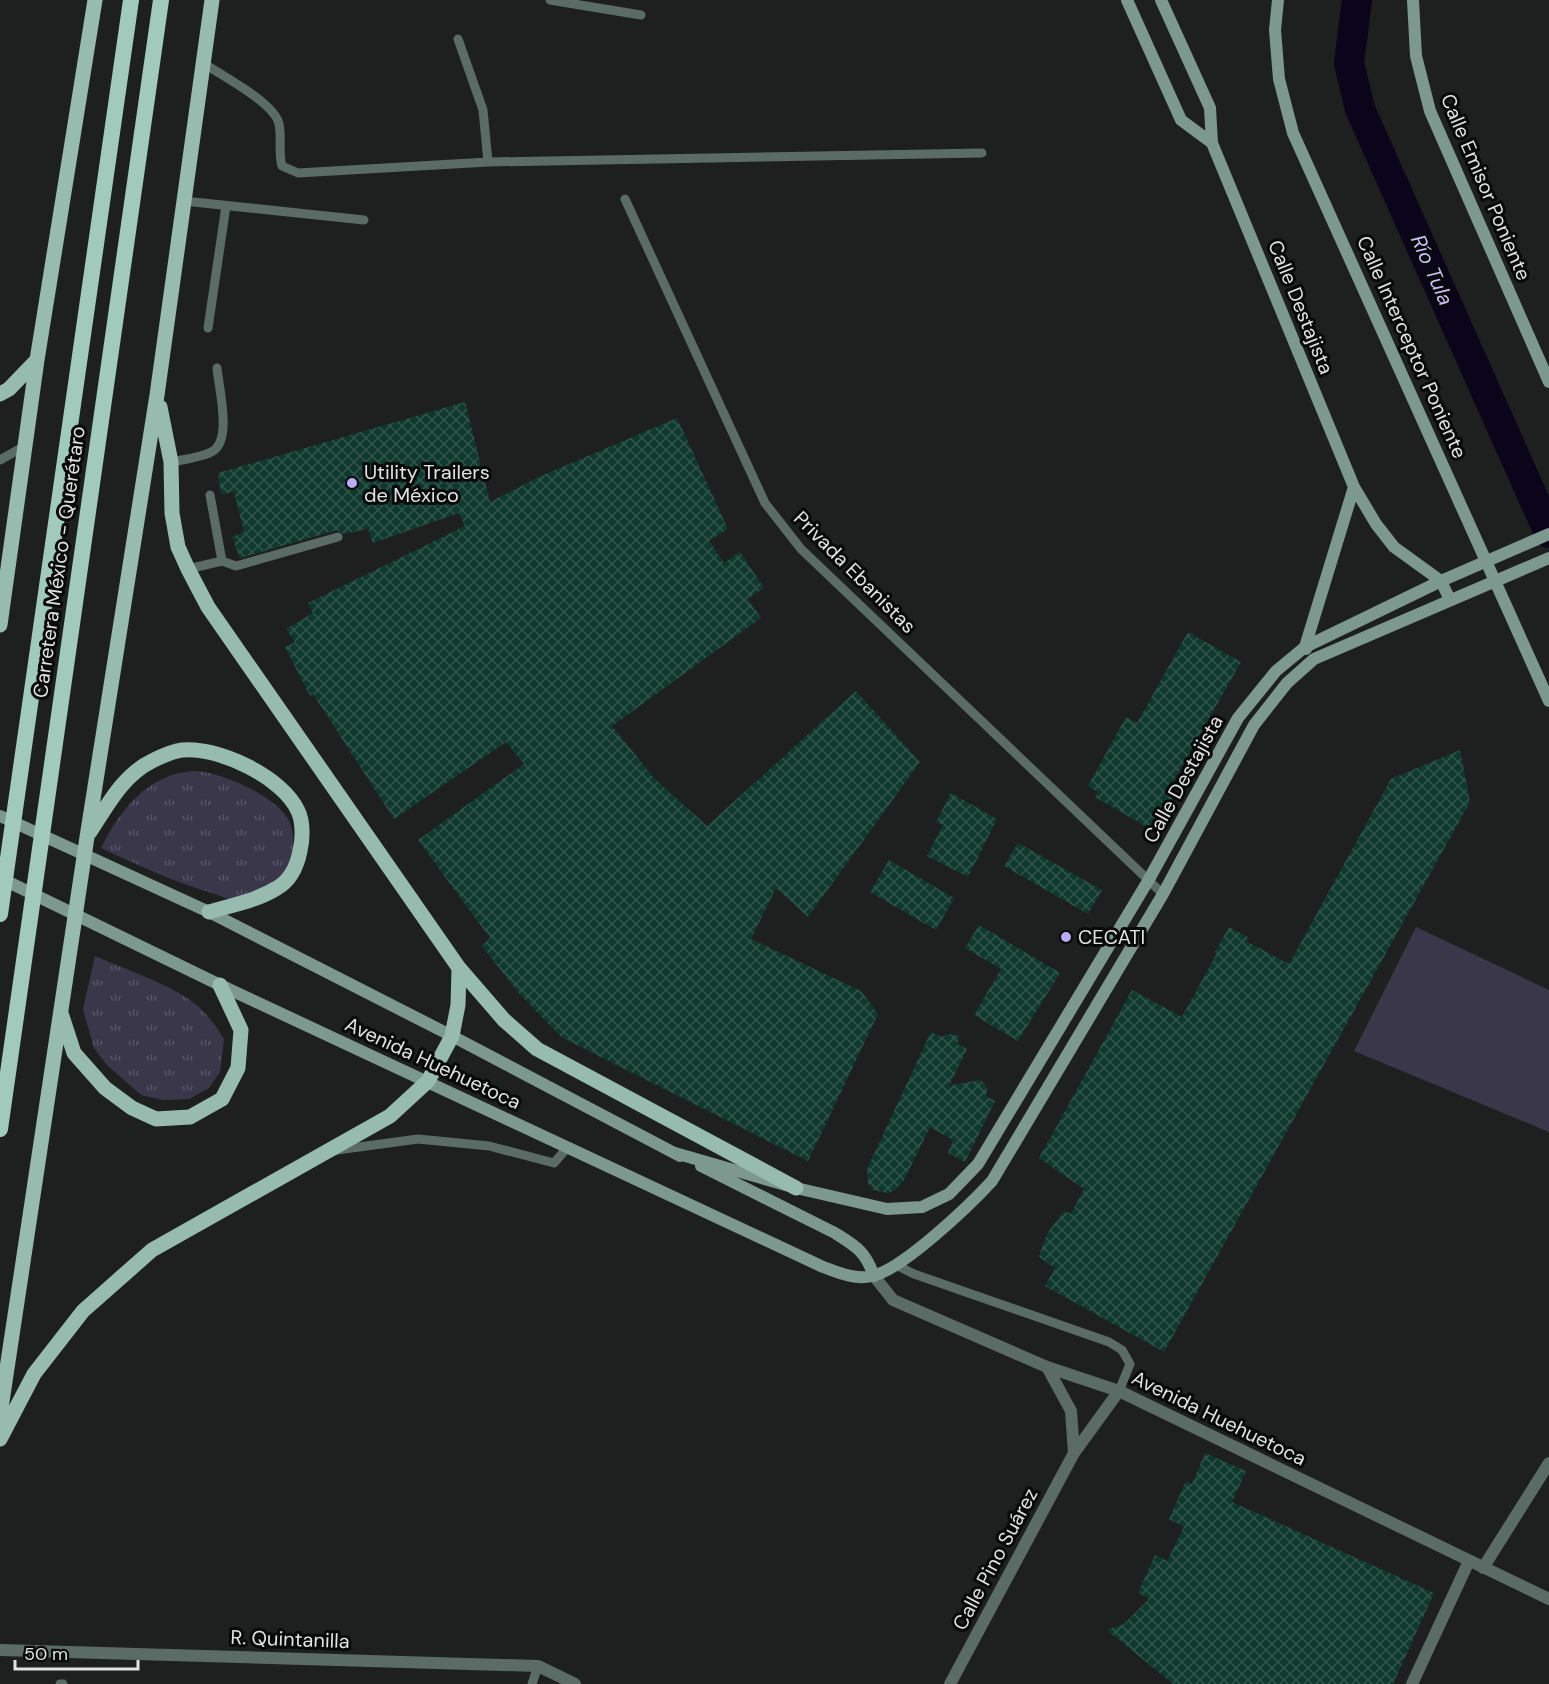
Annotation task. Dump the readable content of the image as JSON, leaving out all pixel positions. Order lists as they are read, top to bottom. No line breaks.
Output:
{"streets":{"highway":["Carretera México - Querétaro"],"main road":["Calle Emisor Poniente","Calle Destajista","Calle Interceptor Poniente","Avenida Huehuetoca"],"street":["Calle Pino Suárez","R. Quintanilla"],"lane":["Privada Ebanistas"]},"crossings":[["Calle Destajista","Privada Ebanistas"],["Calle Destajista","Avenida Huehuetoca"],["Avenida Huehuetoca","Calle Pino Suárez"]],"water":["Río Tula"],"places":["Utility Trailers de México","CECATI"],"scale_bar":"50 m"}
